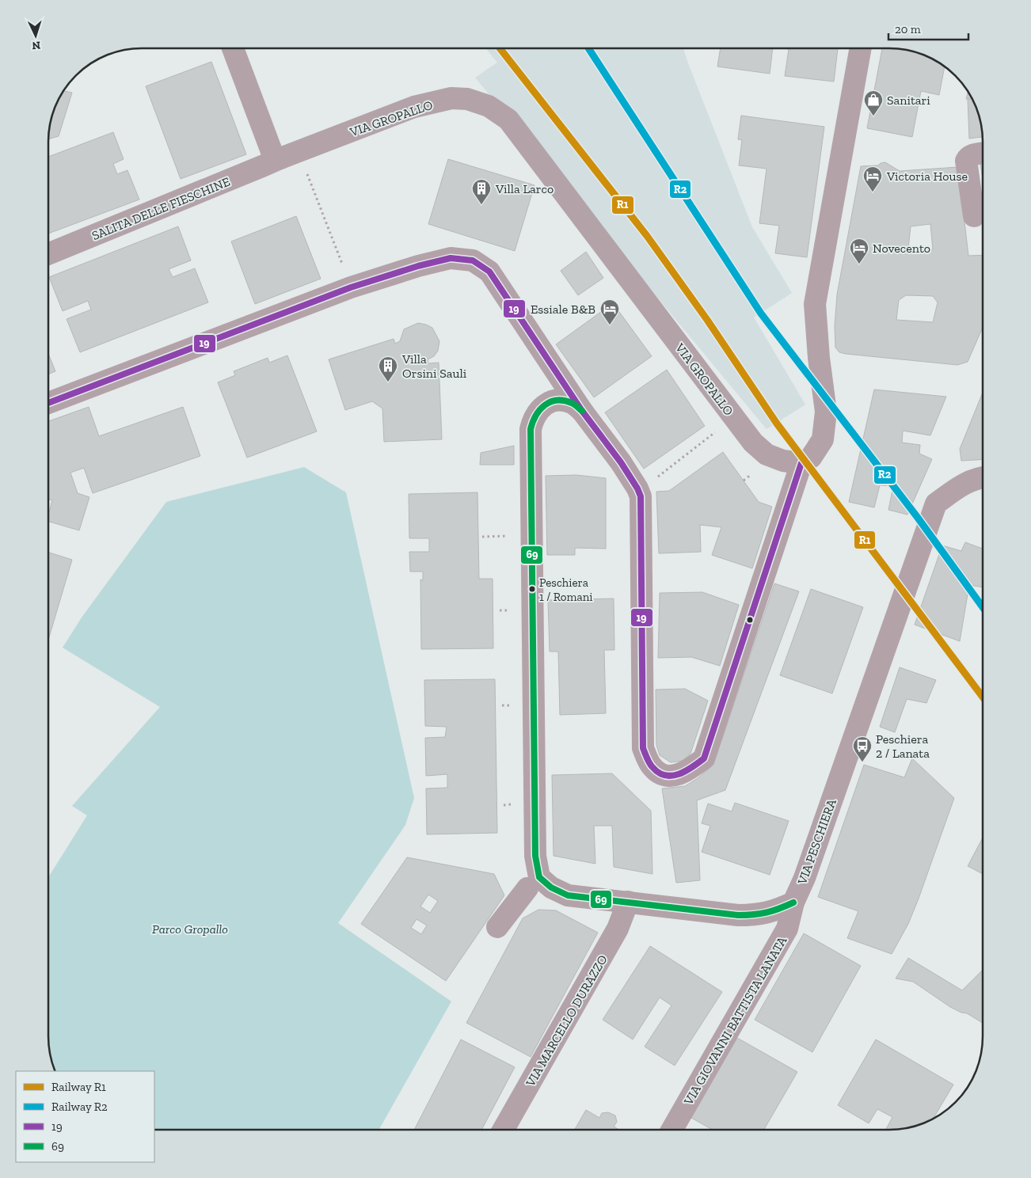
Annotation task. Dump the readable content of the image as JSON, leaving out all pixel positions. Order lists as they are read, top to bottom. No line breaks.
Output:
{"streets":{"street":["VIA GROPALLO","SALITA DELLE FIESCHINE","VIA PESCHIERA","VIA MARCELLO DURAZZO","VIA GIOVANNI BATTISTA LANATA"]},"crossings":[["VIA GROPALLO","SALITA DELLE FIESCHINE"],["VIA PESCHIERA","VIA GIOVANNI BATTISTA LANATA"]],"parks":["Parco Gropallo"],"places":{"shop":["Sanitari"],"hotel":["Victoria House","Novecento","Essiale B&B"],"building":["Villa Larco","Villa Orsini Sauli"],"other":["Peschiera 1 / Romani"],"bus stop":["Peschiera 2 / Lanata"]},"lines":["rail line R1","rail line R2","transit line 19","transit line 69"],"legend":["Railway R1","Railway R2","19","69"],"scale_bar":"20 m","north":"bottom"}
